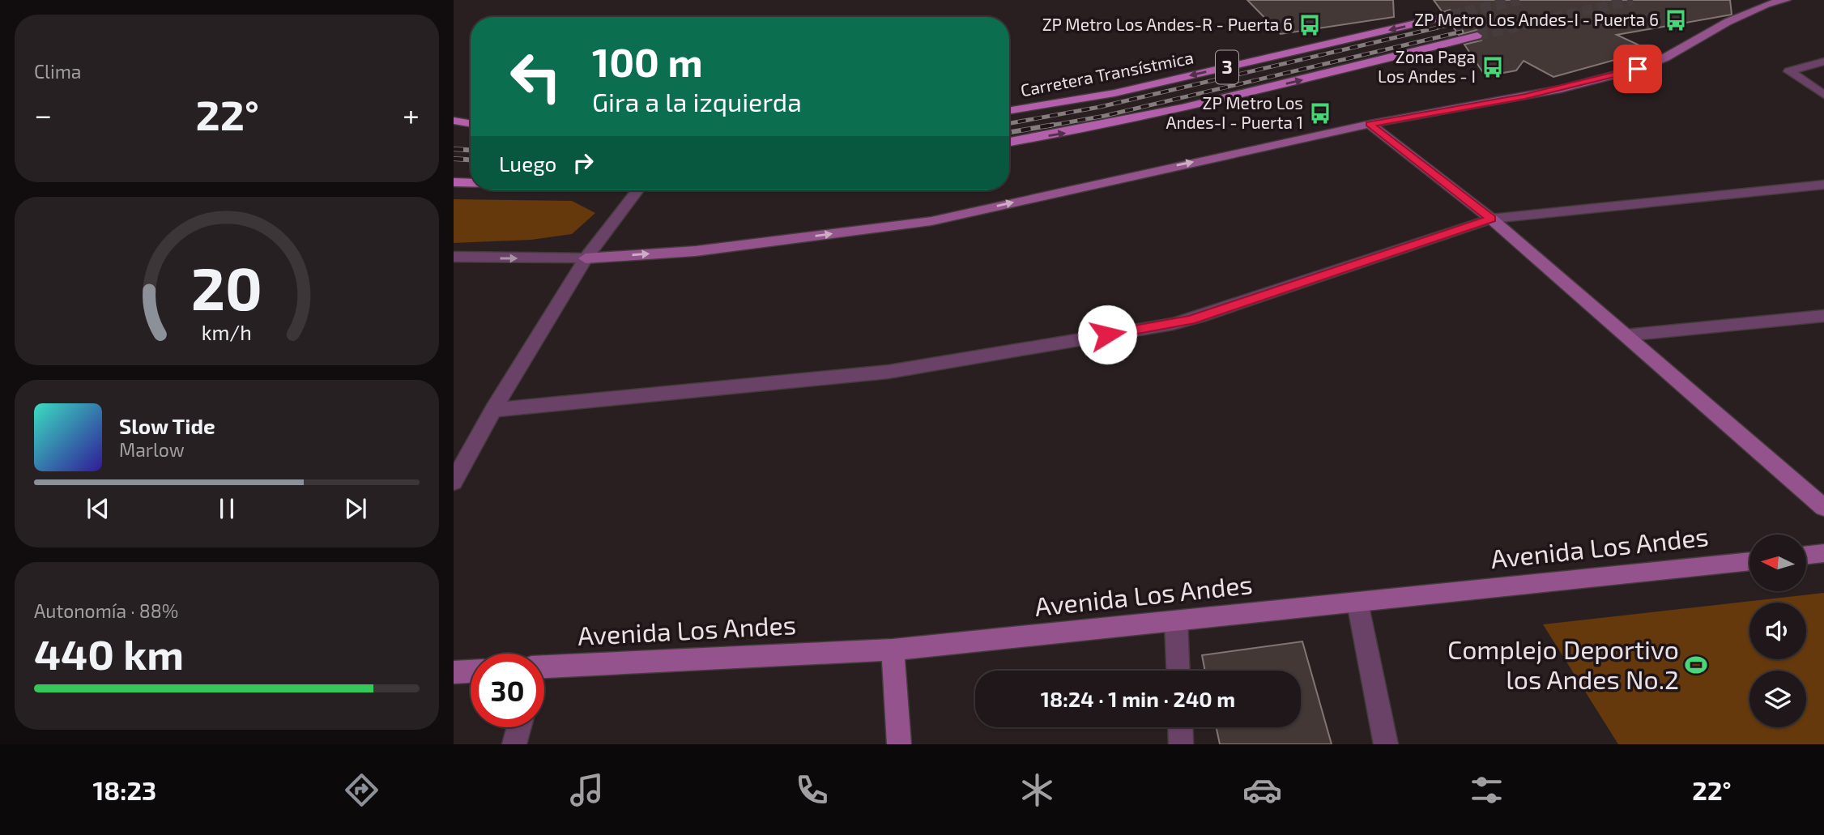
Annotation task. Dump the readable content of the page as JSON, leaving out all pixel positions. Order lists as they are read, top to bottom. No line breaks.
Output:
{"streets":{"main road":["3","Carretera Transístmica"],"street":["Avenida Los Andes"]},"places":{"bus stop":["ZP Metro Los Andes-I - Puerta 6","ZP Metro Los Andes-R - Puerta 6","Zona Paga Los Andes - I","ZP Metro Los Andes-I - Puerta 1"],"sports":["Complejo Deportivo los Andes No.2"]},"north":"left","page":{"tile":["Clima",["Autonomía · 88%","440 km"]],"turn":["100 m","Gira a la izquierda"],"heat":["−","22°","+"],"then":"Luego","song":["Slow Tide","Marlow"],"limit":"30","trip":"18:24 · 1 min · 240 m","tabs":["18:23","22°"],"gauge":["20","km/h"]}}
